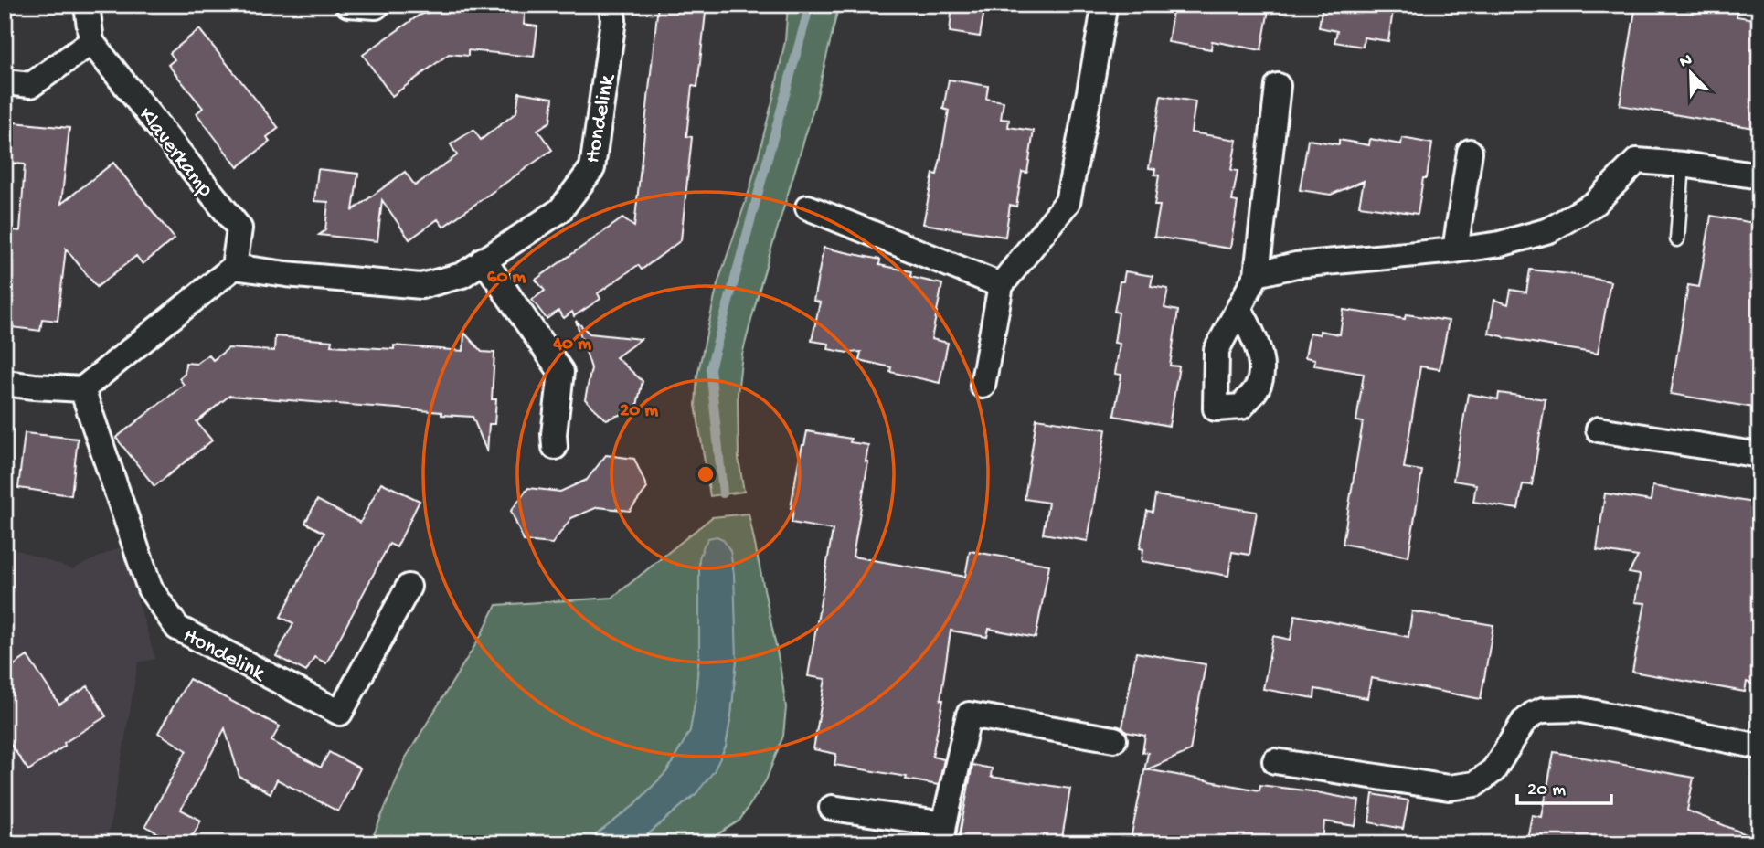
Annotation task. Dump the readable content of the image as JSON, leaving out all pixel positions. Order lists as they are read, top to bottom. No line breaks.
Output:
{"streets":{"street":["Hondelink","Klaverkamp"]},"crossings":[["Hondelink","Klaverkamp"]],"scale_bar":"20 m","north":"top left","rings":["60 m","40 m","20 m"]}
